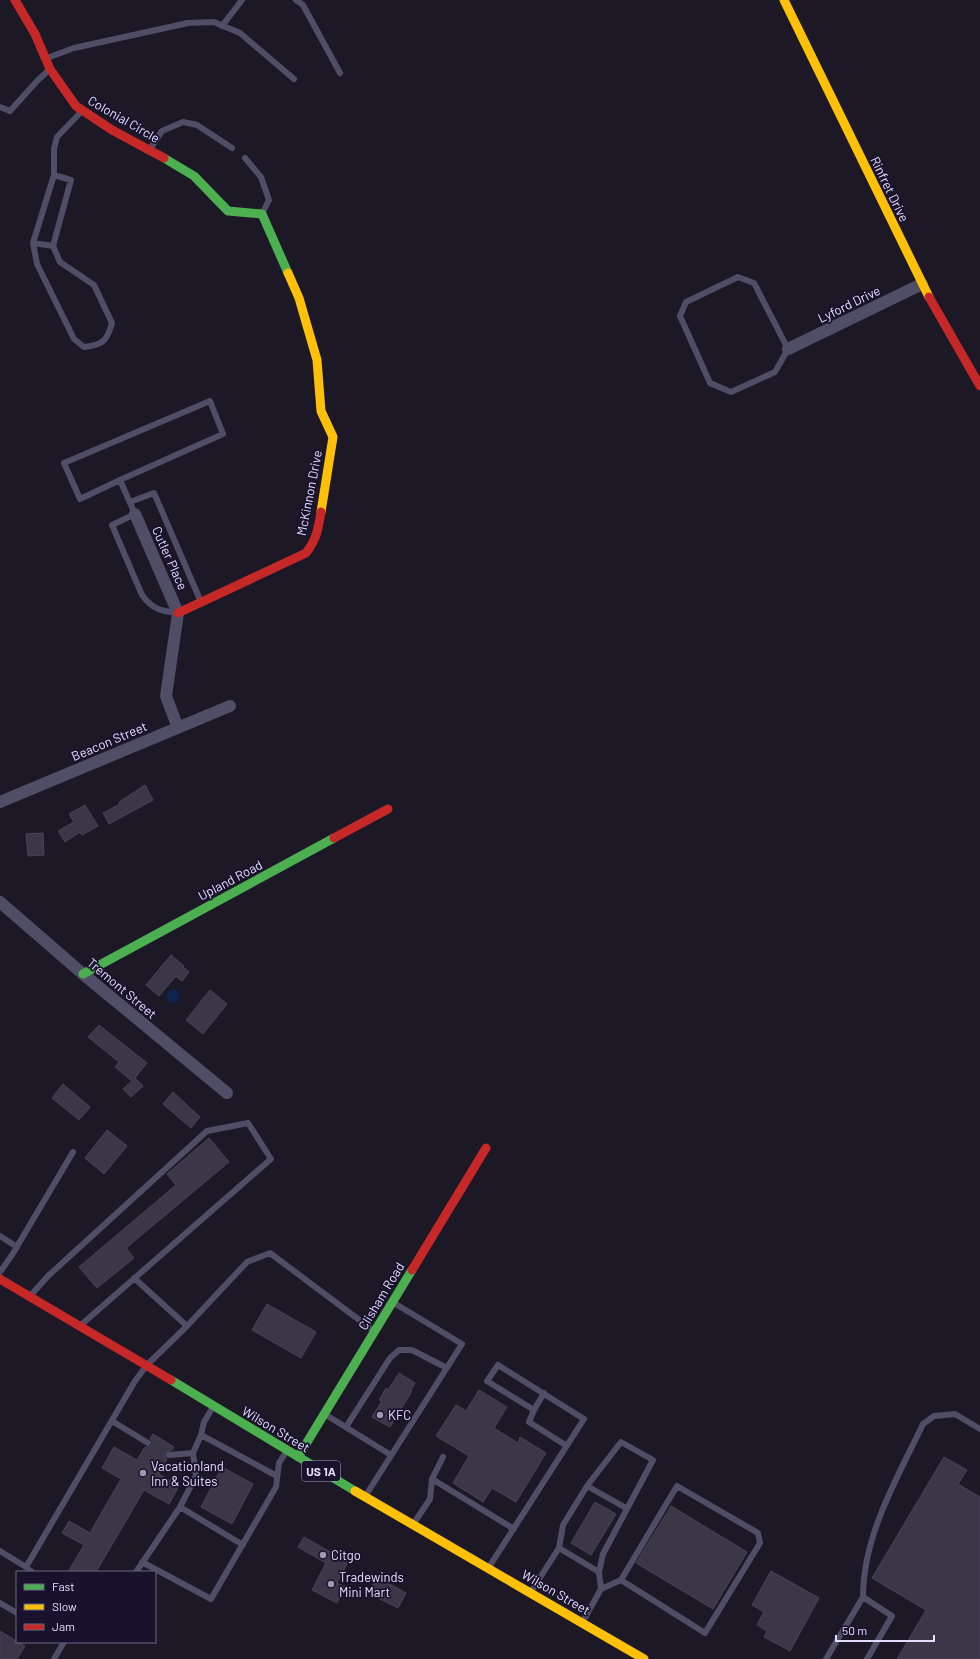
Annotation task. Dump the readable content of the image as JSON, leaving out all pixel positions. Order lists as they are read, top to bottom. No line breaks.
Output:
{"streets":{"street":["Colonial Circle","Rinfret Drive","Lyford Drive","McKinnon Drive","Cutler Place","Beacon Street","Upland Road","Tremont Street","Clisham Road","Wilson Street","US 1A"]},"crossings":[["Colonial Circle","McKinnon Drive"],["Rinfret Drive","Lyford Drive"],["McKinnon Drive","Cutler Place"],["Upland Road","Tremont Street"],["Clisham Road","Wilson Street"]],"places":["KFC","Vacationland Inn & Suites","Citgo","Tradewinds Mini Mart"],"legend":["Fast","Slow","Jam"],"scale_bar":"50 m"}
